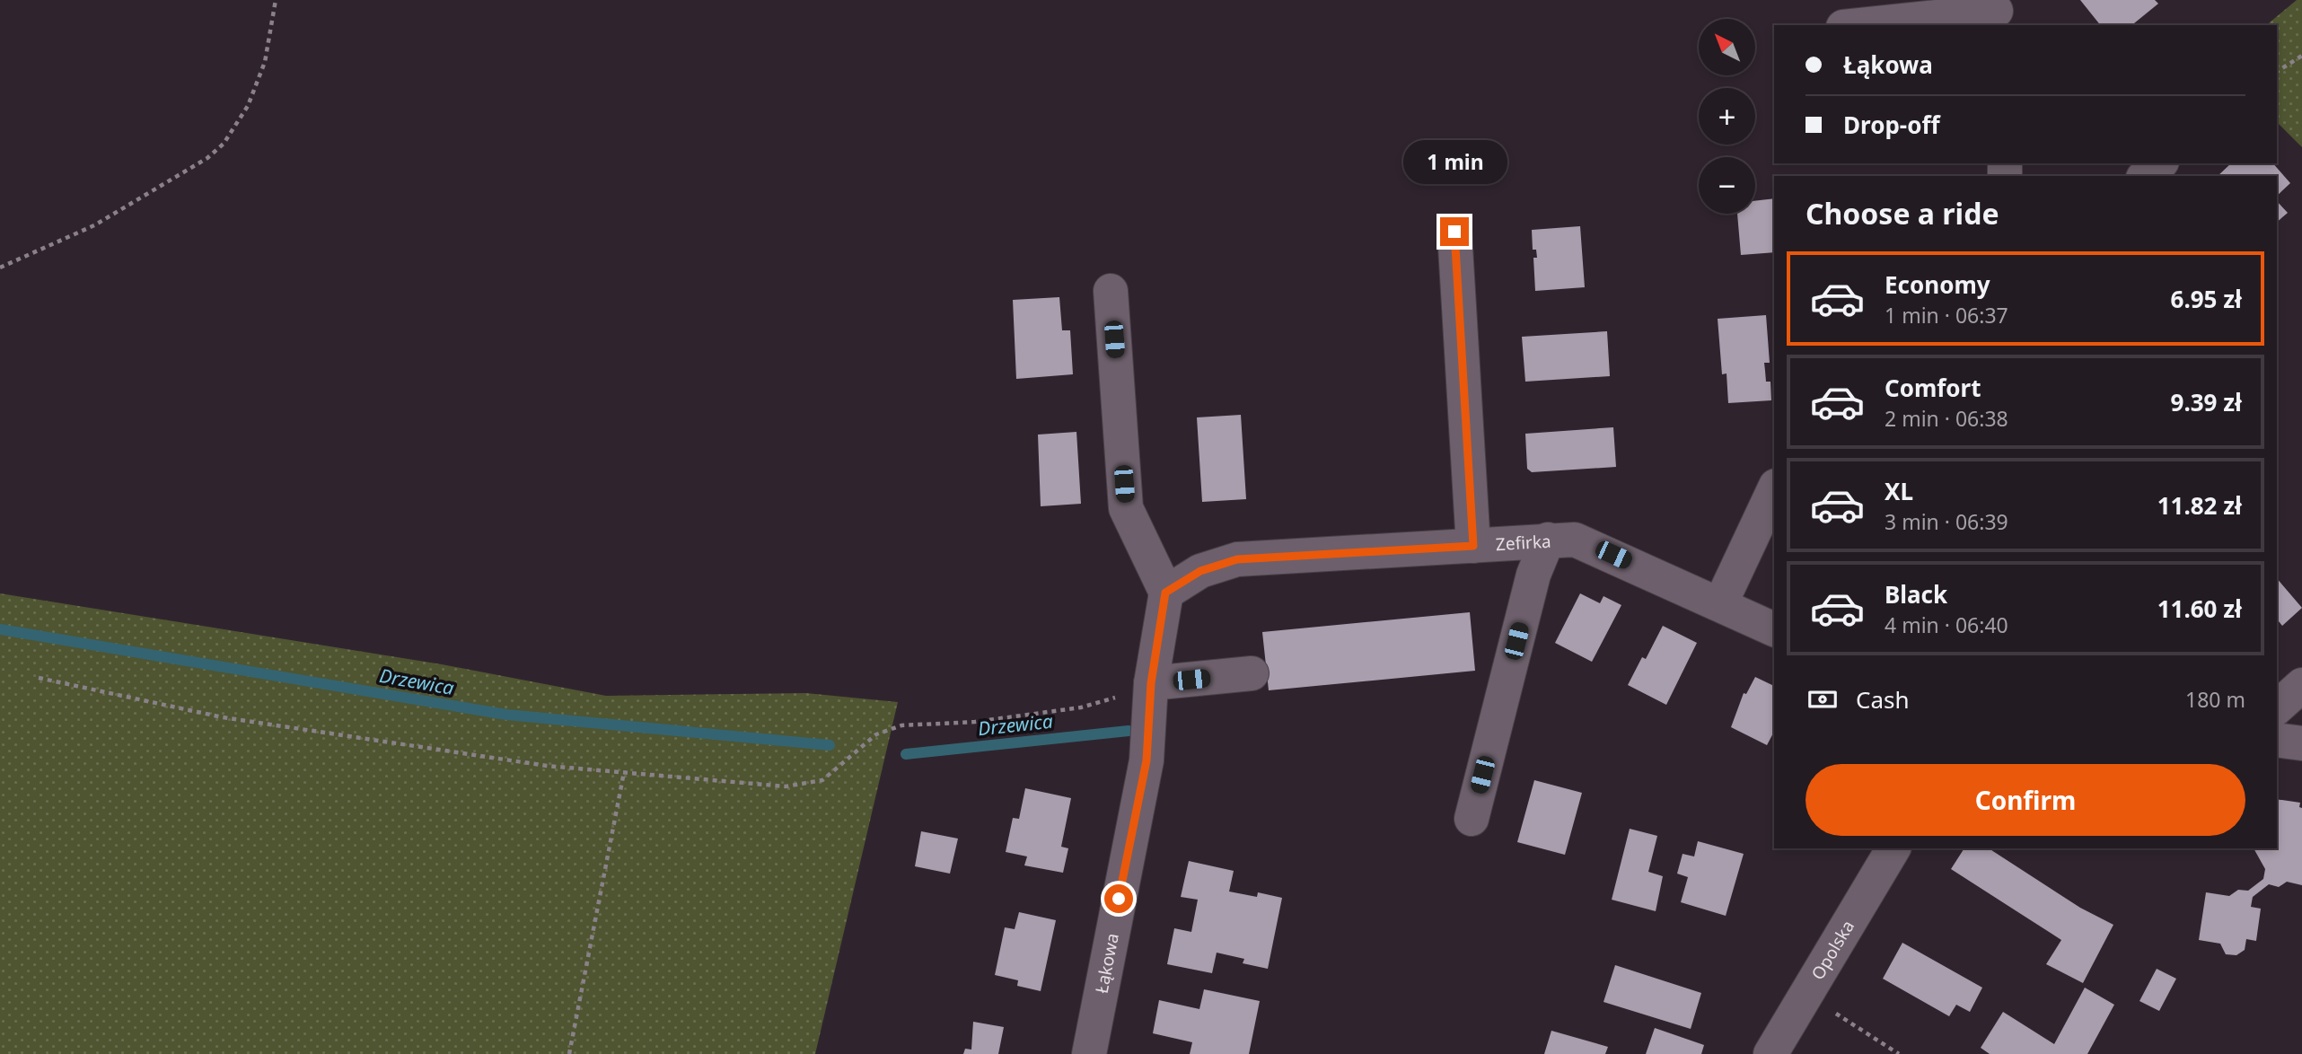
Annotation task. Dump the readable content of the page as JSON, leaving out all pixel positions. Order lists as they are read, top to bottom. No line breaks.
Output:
{"streets":{"street":["Zefirka","Opolska","Łąkowa"]},"water":["Drzewica"],"north":"top left","page":{"map_buttons":["+","−"],"banner":["Łąkowa","Drop-off"],"bubble":"1 min","heading":"Choose a ride","list":[{"name":"Economy","note":"1 min · 06:37","value":"6.95 zł"},{"name":"Comfort","note":"2 min · 06:38","value":"9.39 zł"},{"name":"XL","note":"3 min · 06:39","value":"11.82 zł"},{"name":"Black","note":"4 min · 06:40","value":"11.60 zł"}],"pay":["Cash","180 m"],"buttons":"Confirm"}}
